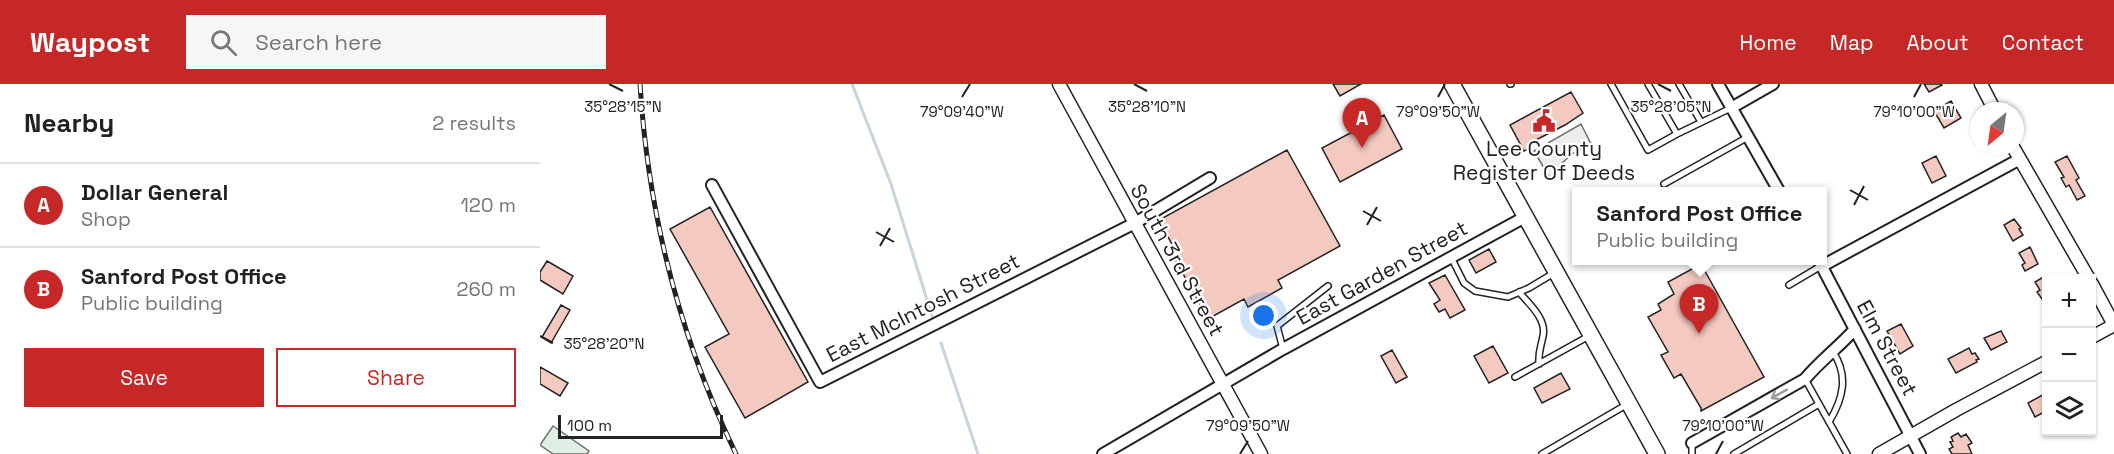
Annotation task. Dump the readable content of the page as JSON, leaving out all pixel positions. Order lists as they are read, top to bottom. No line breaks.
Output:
{"streets":{"street":["South 3rd Street","East Garden Street","East McIntosh Street","Elm Street"]},"crossings":[["South 3rd Street","East Garden Street"],["South 3rd Street","East McIntosh Street"]],"places":{"public building":["Lee County Register Of Deeds"]},"scale_bar":"100 m","north":"bottom left","page":{"header":"Waypost","search":"Search here","nav":["Home","Map","About","Contact"],"heading":["Nearby","2 results"],"pins":["A","B"],"list":[{"mark":"A","name":"Dollar General","note":"Shop","value":"120 m"},{"mark":"B","name":"Sanford Post Office","note":"Public building","value":"260 m"}],"popup":["Sanford Post Office","Public building"],"map_buttons":["+","−"],"buttons":["Save","Share"],"scale":"100 m"},"coordinates":["35°28'15\"N","35°28'10\"N","35°28'05\"N","79°09'40\"W","79°09'50\"W","79°10'00\"W","35°28'20\"N"]}
